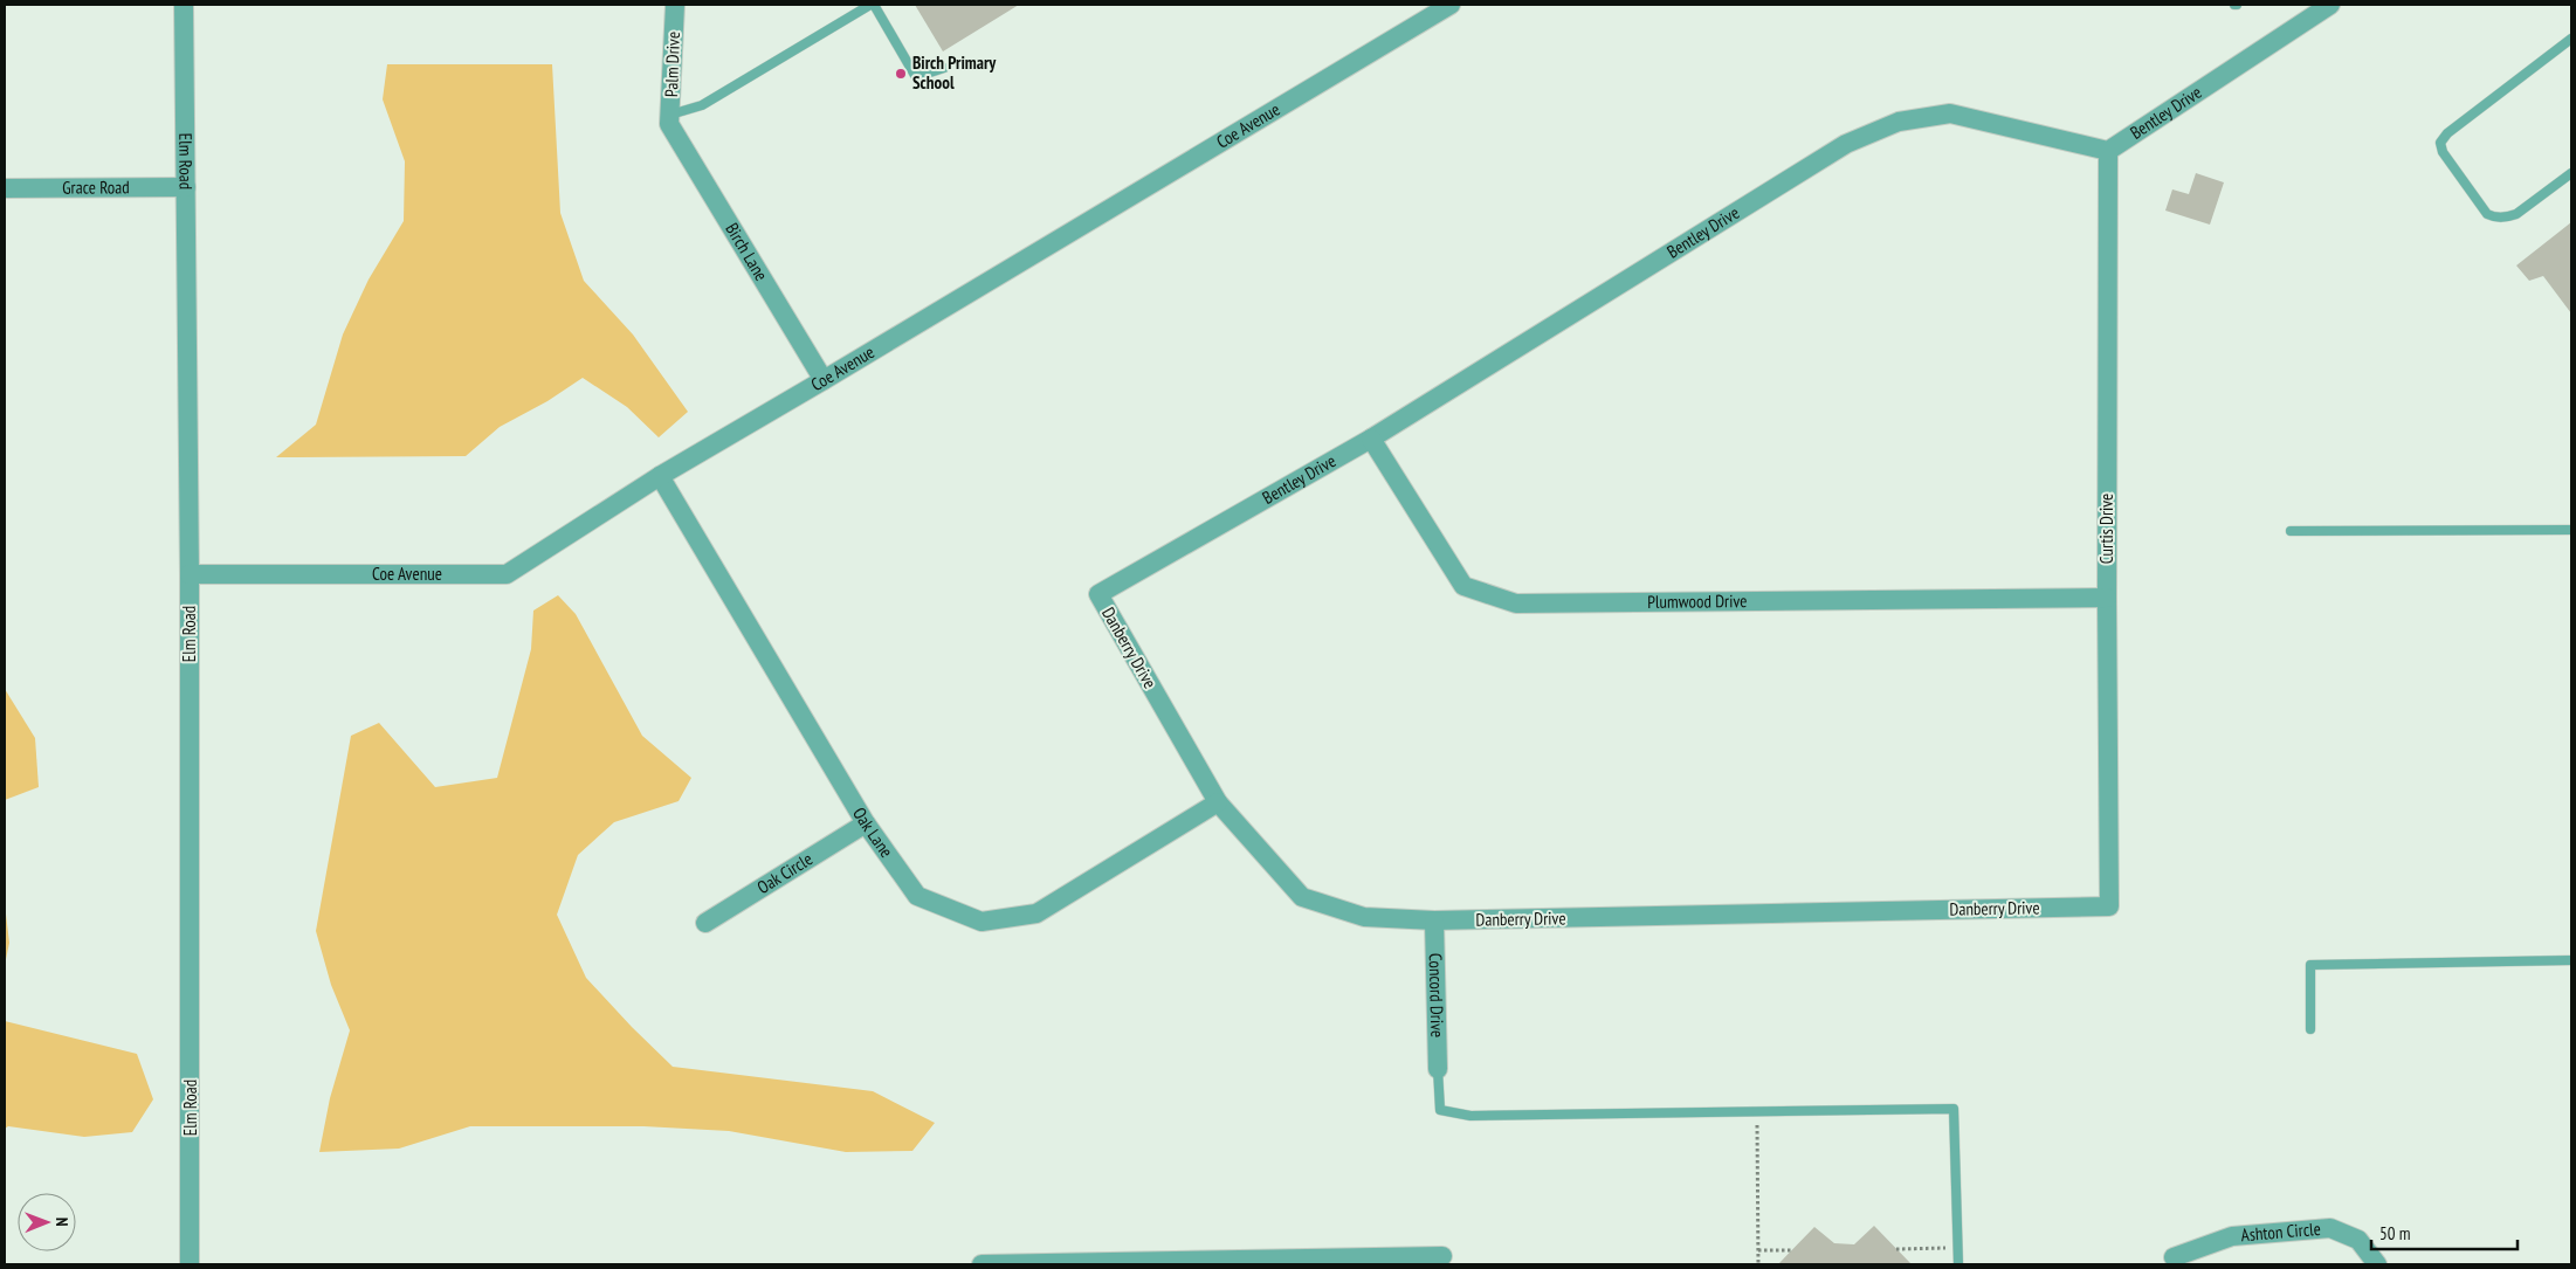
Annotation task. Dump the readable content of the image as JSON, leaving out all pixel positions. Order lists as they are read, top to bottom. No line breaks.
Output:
{"streets":{"street":["Palm Drive","Bentley Drive","Coe Avenue","Elm Road","Grace Road","Birch Lane","Curtis Drive","Plumwood Drive","Danberry Drive","Oak Lane","Oak Circle","Concord Drive","Ashton Circle"]},"crossings":[["Palm Drive","Birch Lane"],["Bentley Drive","Curtis Drive"],["Bentley Drive","Plumwood Drive"],["Bentley Drive","Danberry Drive"],["Coe Avenue","Elm Road"],["Coe Avenue","Birch Lane"],["Coe Avenue","Oak Lane"],["Elm Road","Grace Road"],["Curtis Drive","Plumwood Drive"],["Curtis Drive","Danberry Drive"],["Danberry Drive","Oak Lane"],["Danberry Drive","Concord Drive"],["Oak Lane","Oak Circle"]],"places":["Birch Primary School"],"scale_bar":"50 m","north":"right"}
